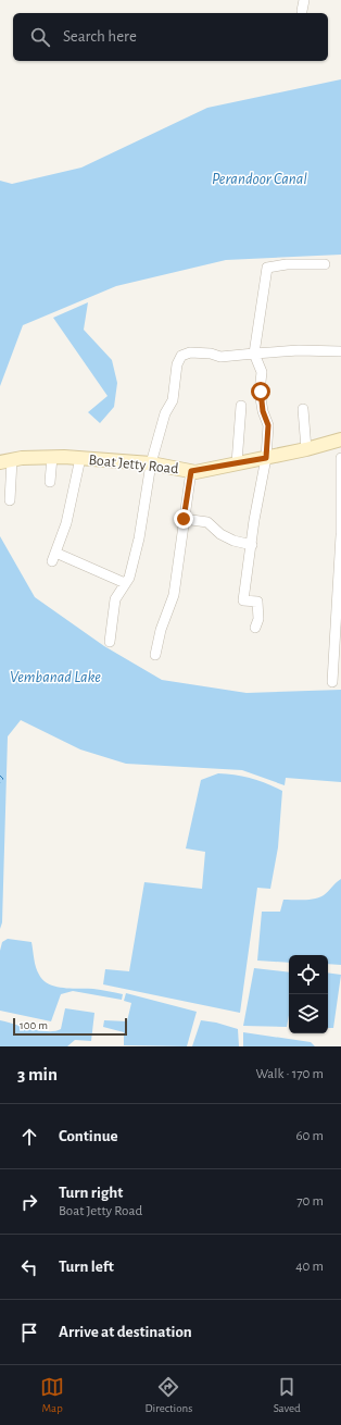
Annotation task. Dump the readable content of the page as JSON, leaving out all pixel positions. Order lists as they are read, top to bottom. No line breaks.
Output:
{"streets":{"street":["Boat Jetty Road"]},"water":["Perandoor Canal","Vembanad Lake"],"scale_bar":"100 m","page":{"search":"Search here","scale":"100 m","heading":["3 min","Walk · 170 m"],"list":[["Continue","60 m"],["Turn right","Boat Jetty Road","70 m"],["Turn left","40 m"],"Arrive at destination"],"nav":["Map","Directions","Saved"]}}
